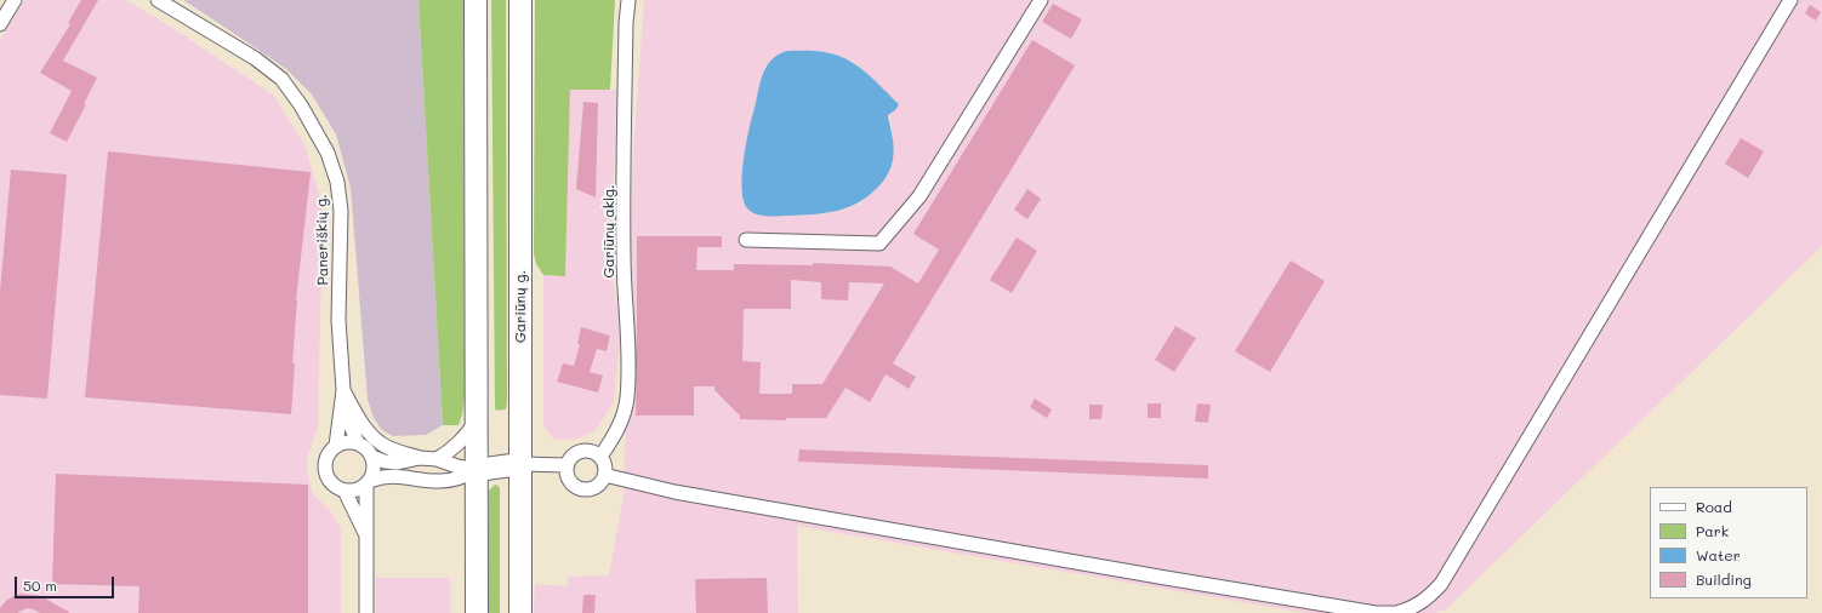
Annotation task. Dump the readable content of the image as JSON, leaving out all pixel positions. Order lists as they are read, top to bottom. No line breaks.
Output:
{"streets":{"highway":["Gariūnų g."],"street":["Gariūnų aklg.","Paneriškių g."]},"legend":["Road","Park","Water","Building"],"scale_bar":"50 m"}
